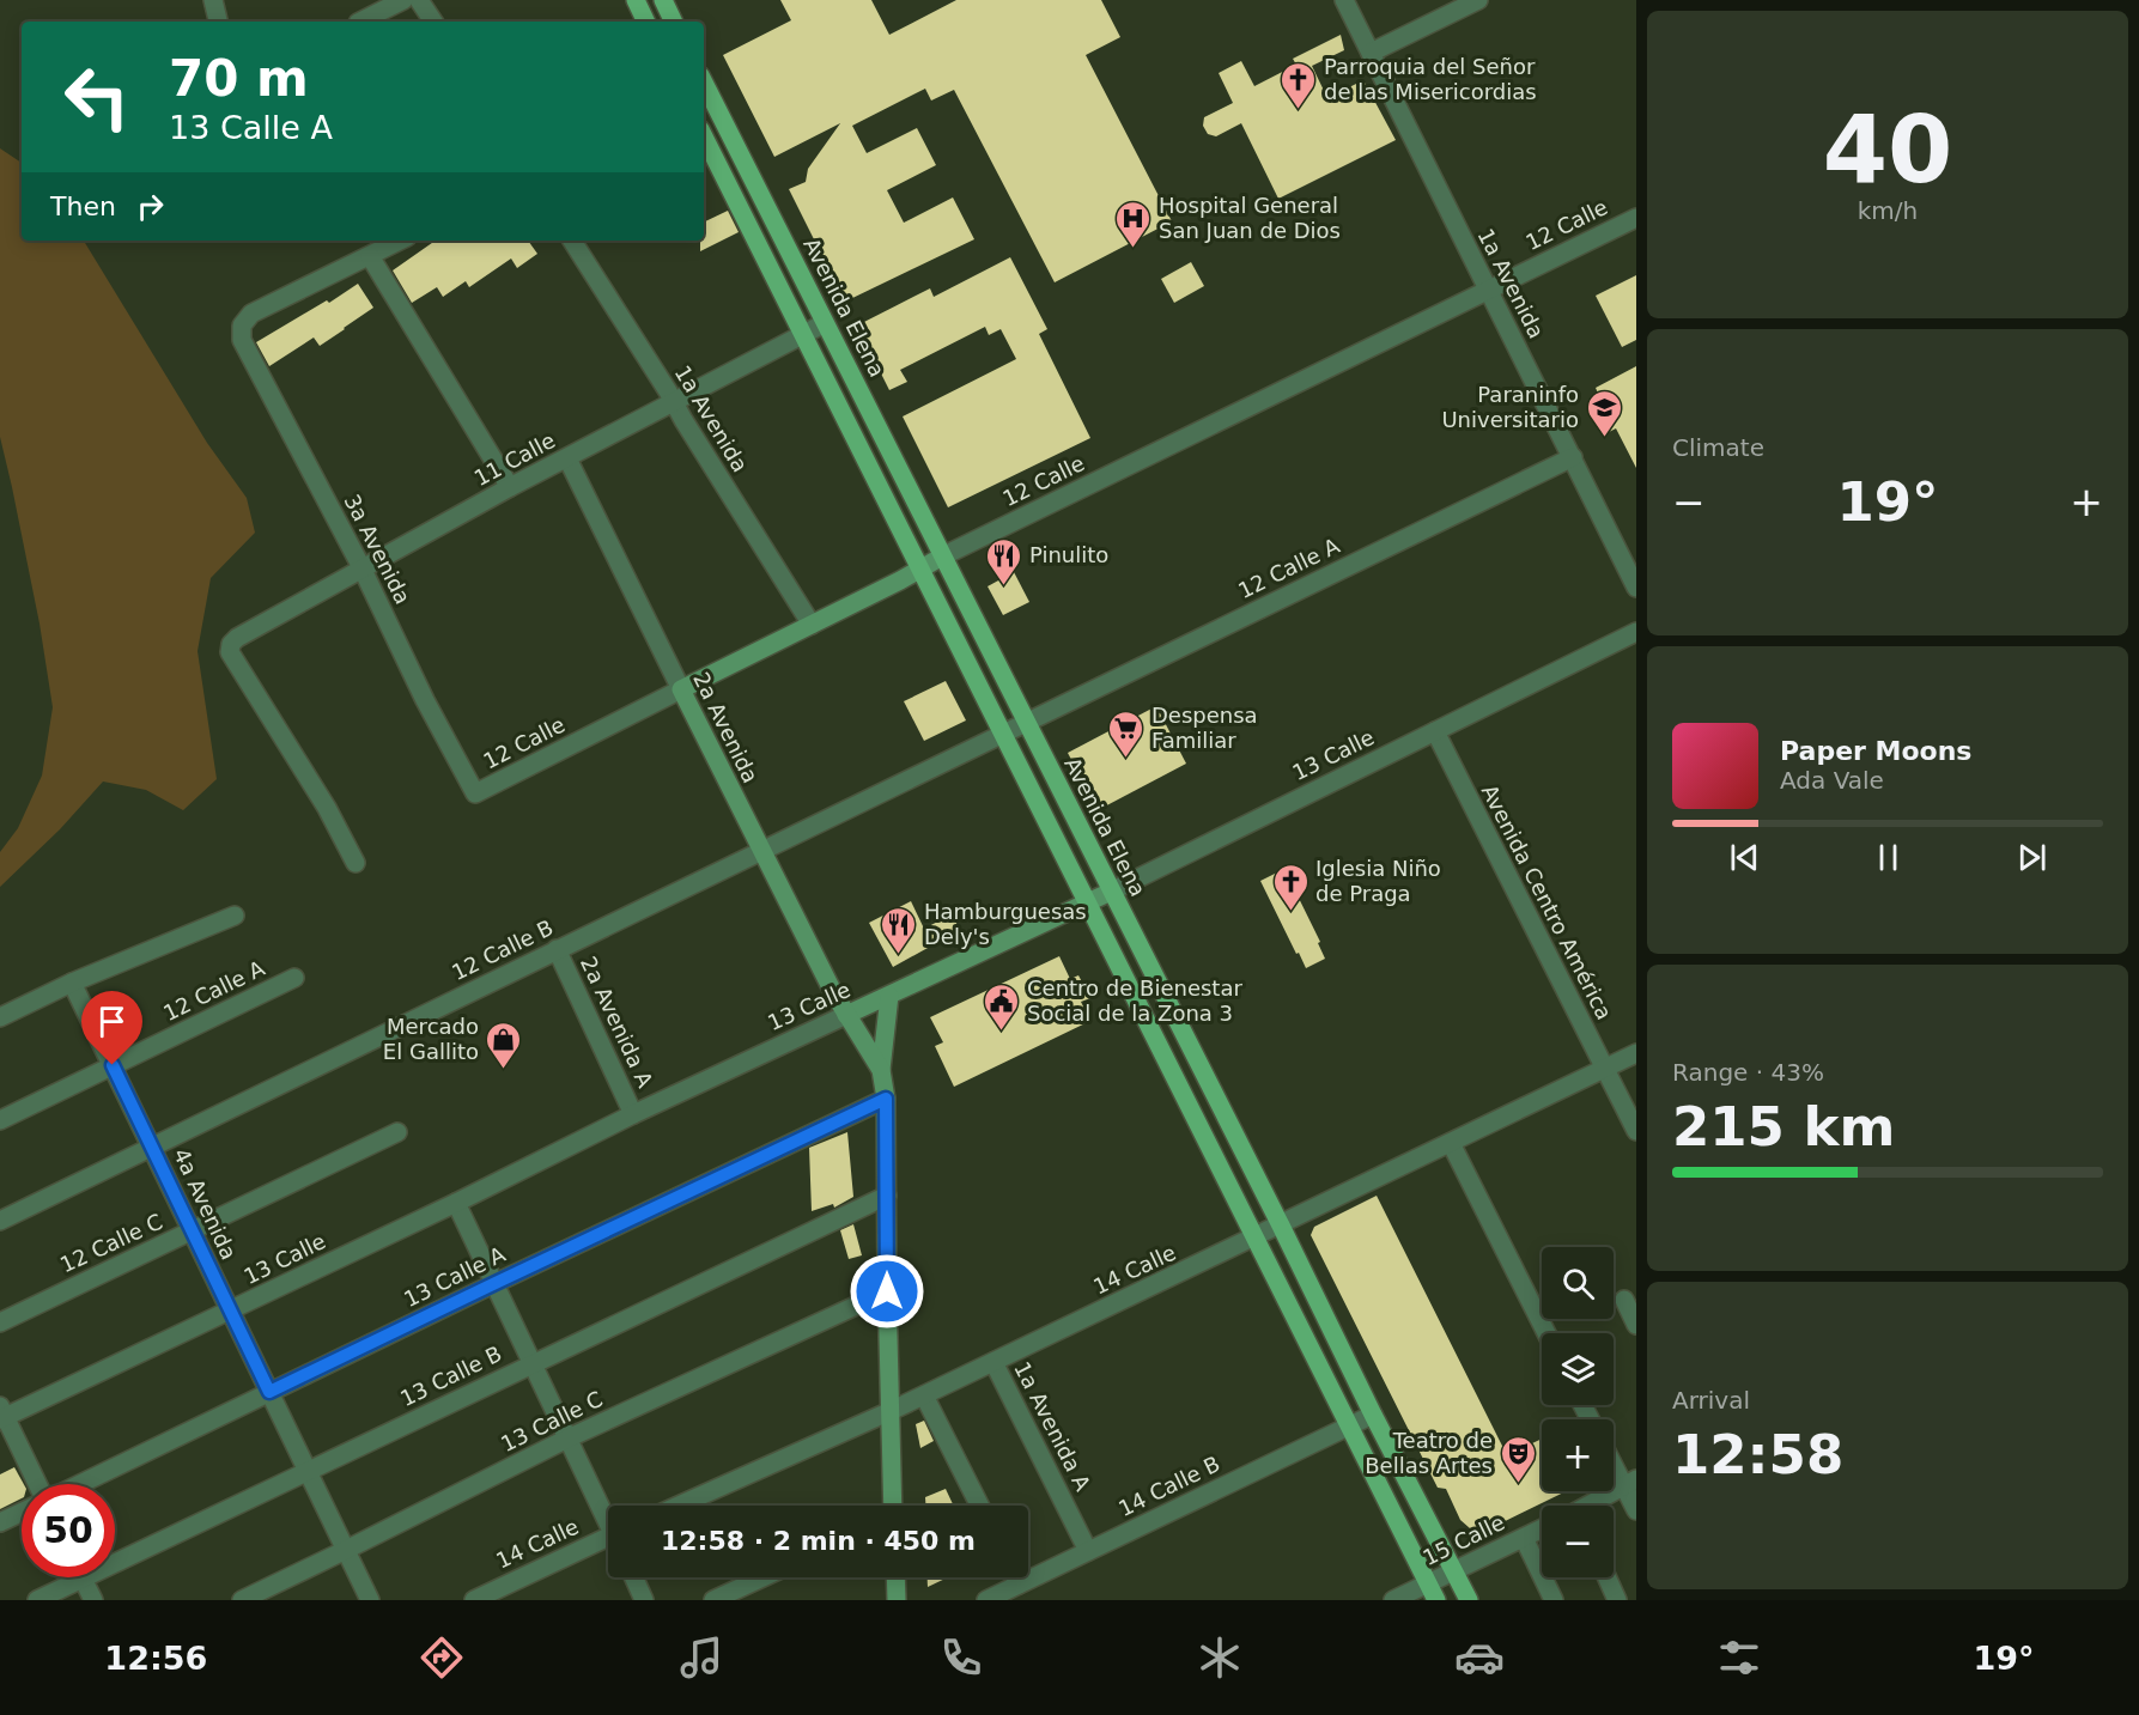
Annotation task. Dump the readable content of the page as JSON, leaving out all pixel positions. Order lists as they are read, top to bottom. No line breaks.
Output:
{"streets":{"main road":["12 Calle","Avenida Elena","2a Avenida","13 Calle"],"street":["1a Avenida","11 Calle","3a Avenida","12 Calle A","Avenida Centro América","12 Calle B","2a Avenida A","4a Avenida","12 Calle C","14 Calle","13 Calle A","13 Calle B","13 Calle C","1a Avenida A","14 Calle B","15 Calle"]},"crossings":[["12 Calle","1a Avenida"],["12 Calle","Avenida Elena"],["12 Calle","3a Avenida"],["12 Calle","2a Avenida"],["1a Avenida","11 Calle"],["1a Avenida","12 Calle A"],["Avenida Elena","11 Calle"],["Avenida Elena","12 Calle A"],["Avenida Elena","13 Calle"],["Avenida Elena","12 Calle B"],["Avenida Elena","14 Calle"],["Avenida Elena","14 Calle B"],["Avenida Elena","15 Calle"],["11 Calle","3a Avenida"],["11 Calle","2a Avenida"],["12 Calle A","12 Calle B"],["12 Calle A","4a Avenida"],["2a Avenida","13 Calle"],["2a Avenida","12 Calle B"],["13 Calle","Avenida Centro América"],["13 Calle","2a Avenida A"],["13 Calle","4a Avenida"],["Avenida Centro América","14 Calle"],["12 Calle B","2a Avenida A"],["12 Calle B","4a Avenida"],["4a Avenida","12 Calle C"],["4a Avenida","13 Calle A"],["4a Avenida","13 Calle B"],["4a Avenida","13 Calle C"],["14 Calle","1a Avenida A"],["1a Avenida A","14 Calle B"]],"places":{"church":["Parroquia del Señor de las Misericordias","Iglesia Niño de Praga"],"hospital":["Hospital General San Juan de Dios"],"school or university":["Paraninfo Universitario"],"restaurant":["Pinulito","Hamburguesas Dely's"],"supermarket":["Despensa Familiar"],"public building":["Centro de Bienestar Social de la Zona 3"],"shop":["Mercado El Gallito"],"theatre":["Teatro de Bellas Artes"]},"page":{"tile":[["40","km/h"],"Climate",["Range · 43%","215 km"],["Arrival","12:58"]],"turn":["70 m","13 Calle A"],"then":"Then","heat":["−","19°","+"],"song":["Paper Moons","Ada Vale"],"map_buttons":["+","−"],"limit":"50","trip":"12:58 · 2 min · 450 m","tabs":["12:56","19°"]}}
